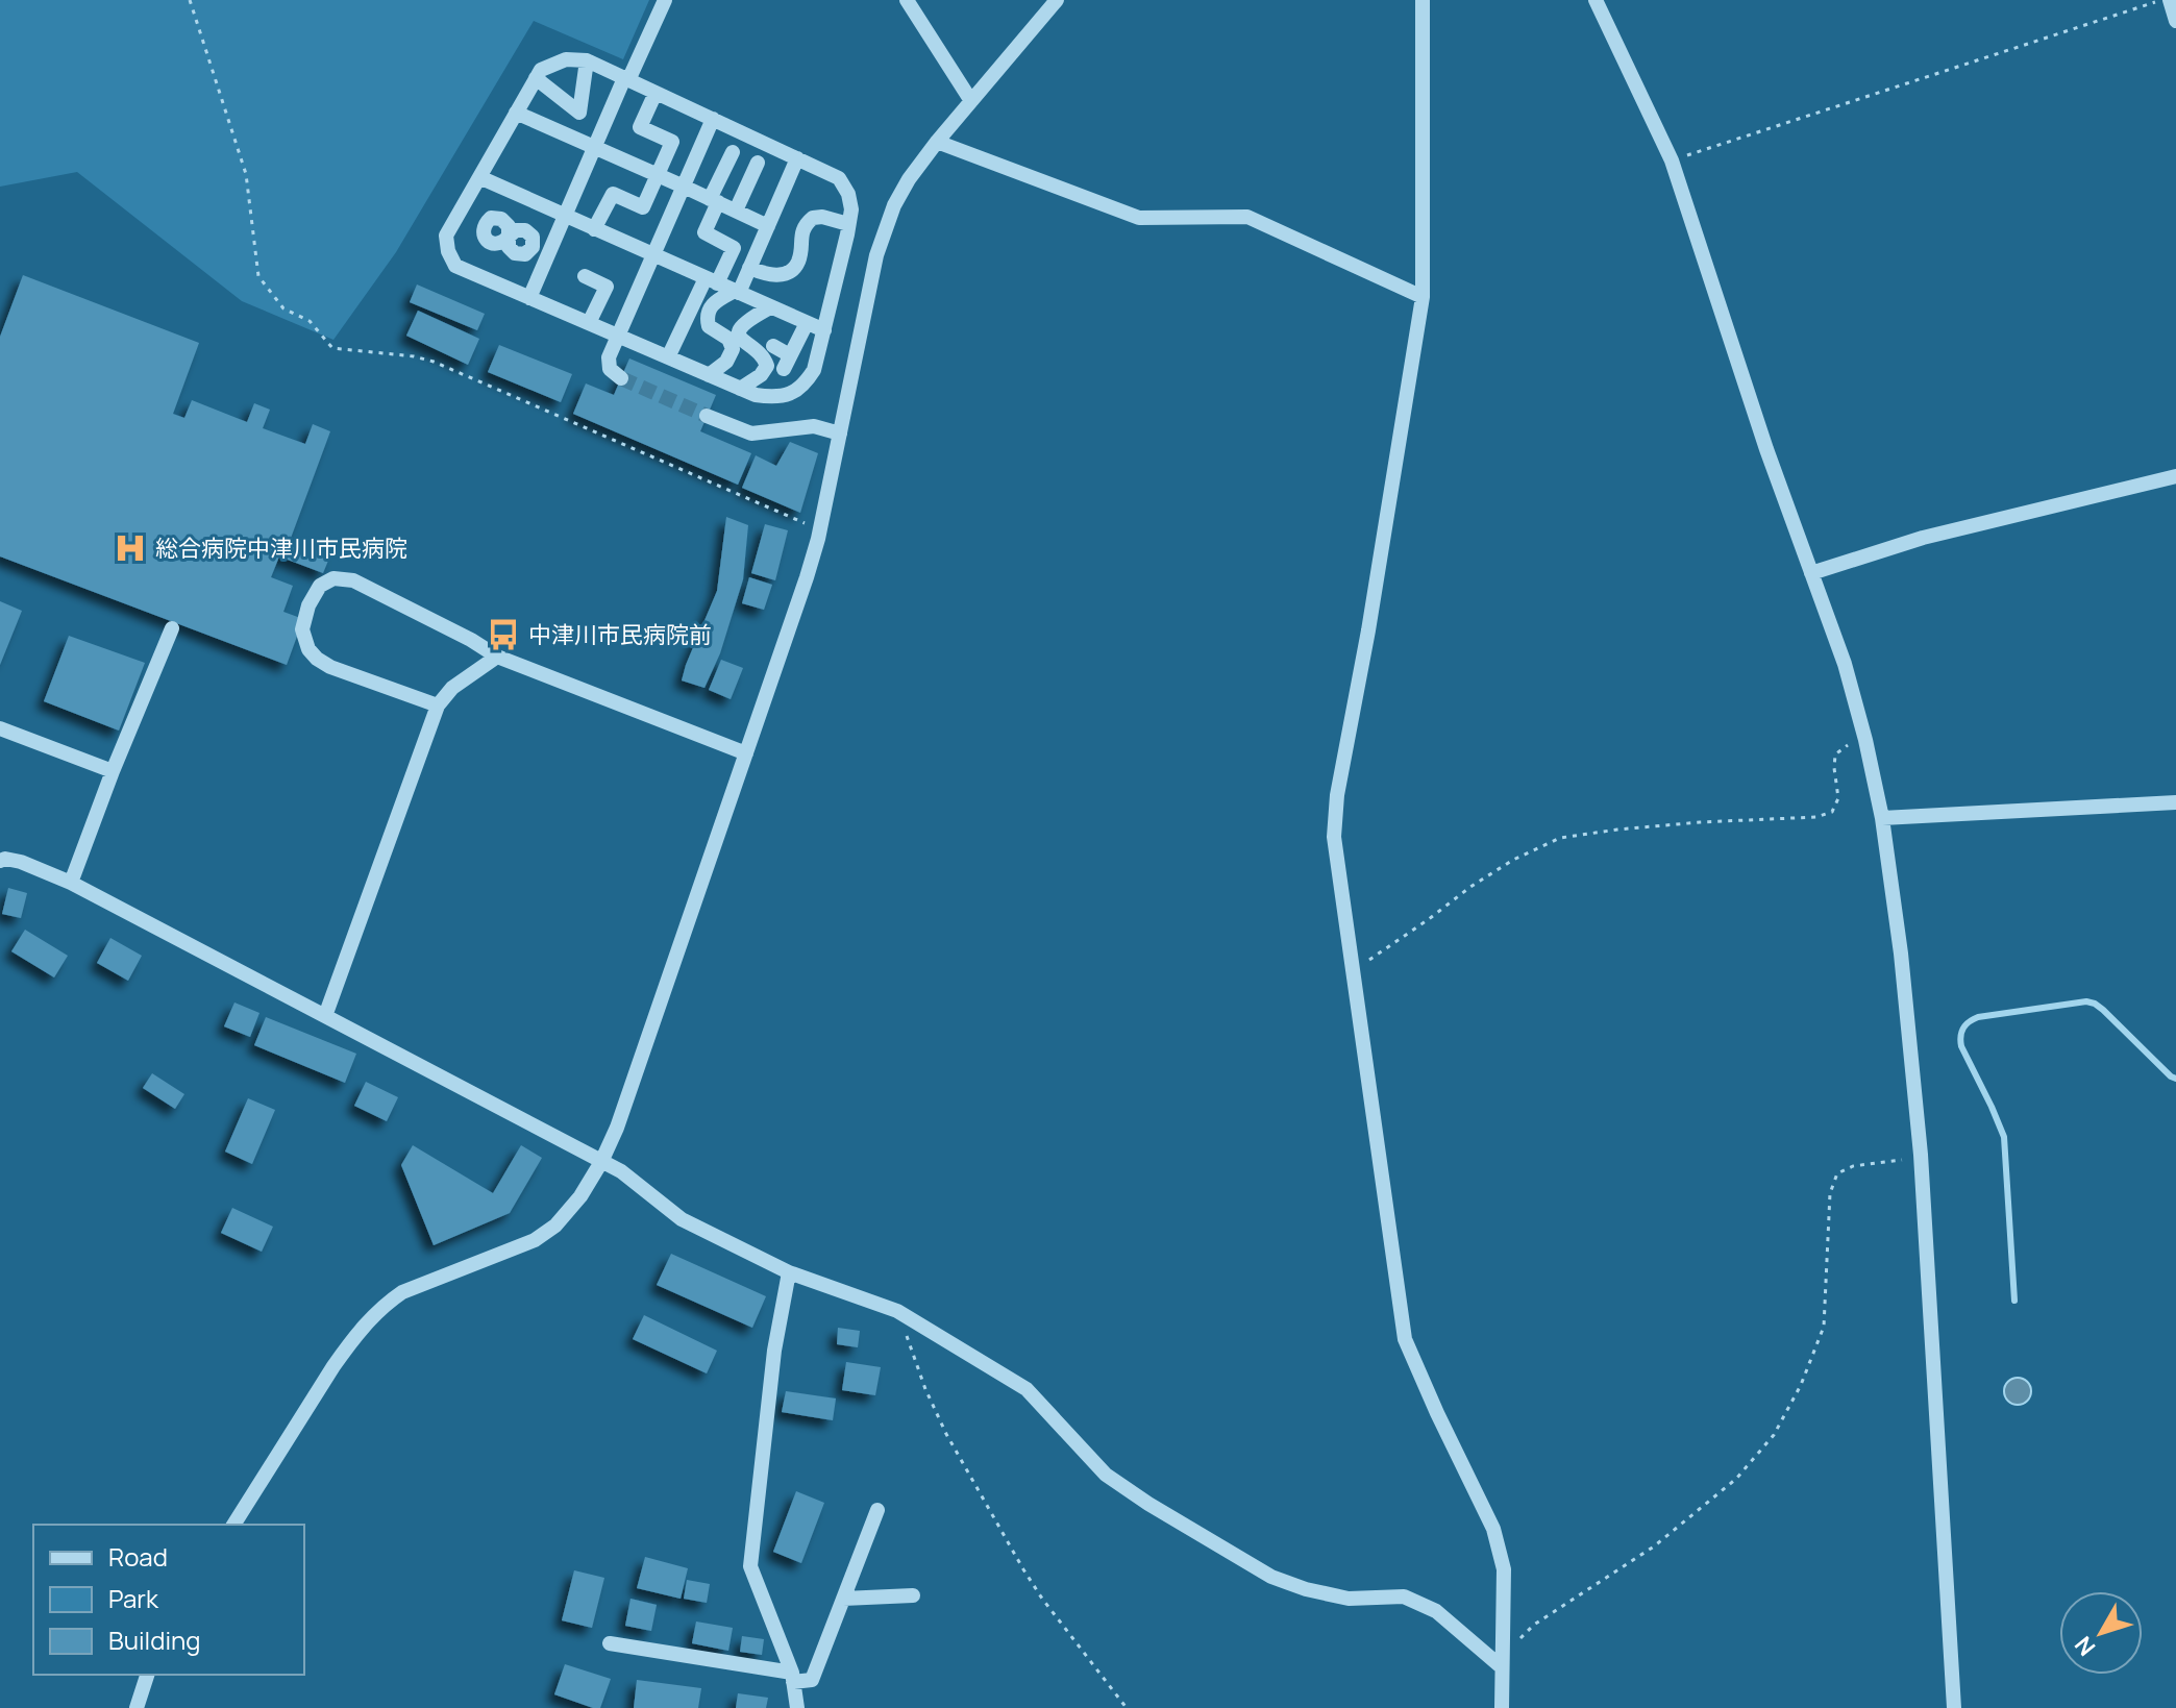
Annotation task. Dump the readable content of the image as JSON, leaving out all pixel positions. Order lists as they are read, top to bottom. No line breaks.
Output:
{"places":{"hospital":["総合病院中津川市民病院"],"bus stop":["中津川市民病院前"]},"legend":["Road","Park","Building"],"north":"bottom left"}
